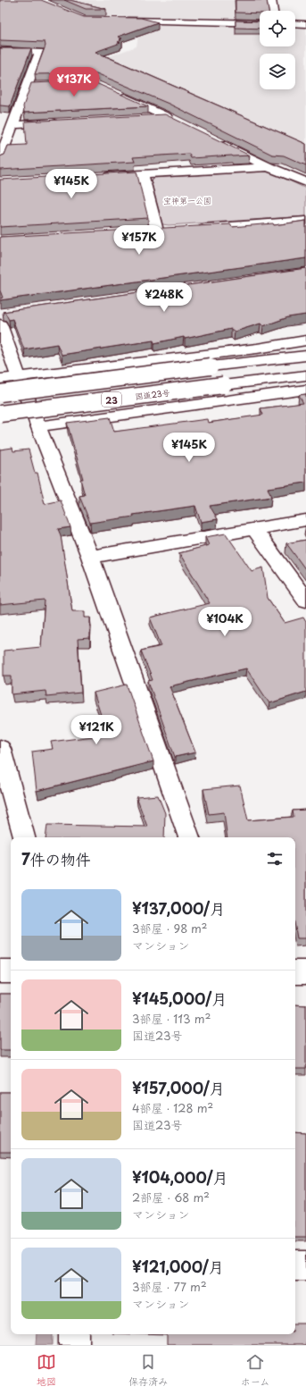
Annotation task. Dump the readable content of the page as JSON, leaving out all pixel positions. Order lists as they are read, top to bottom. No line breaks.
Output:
{"streets":{"main road":["国道23号","23"]},"parks":["宝神第一公園"],"page":{"price":["¥137K","¥145K","¥157K","¥248K","¥145K","¥104K","¥121K"],"heading":"7件の物件","list":[{"name":"¥137,000/月","note":"3部屋 · 98 m² · マンション"},{"name":"¥145,000/月","note":"3部屋 · 113 m² · 国道23号"},{"name":"¥157,000/月","note":"4部屋 · 128 m² · 国道23号"},{"name":"¥104,000/月","note":"2部屋 · 68 m² · マンション"},{"name":"¥121,000/月","note":"3部屋 · 77 m² · マンション"}],"tabs":["地図","保存済み","ホーム"]}}
